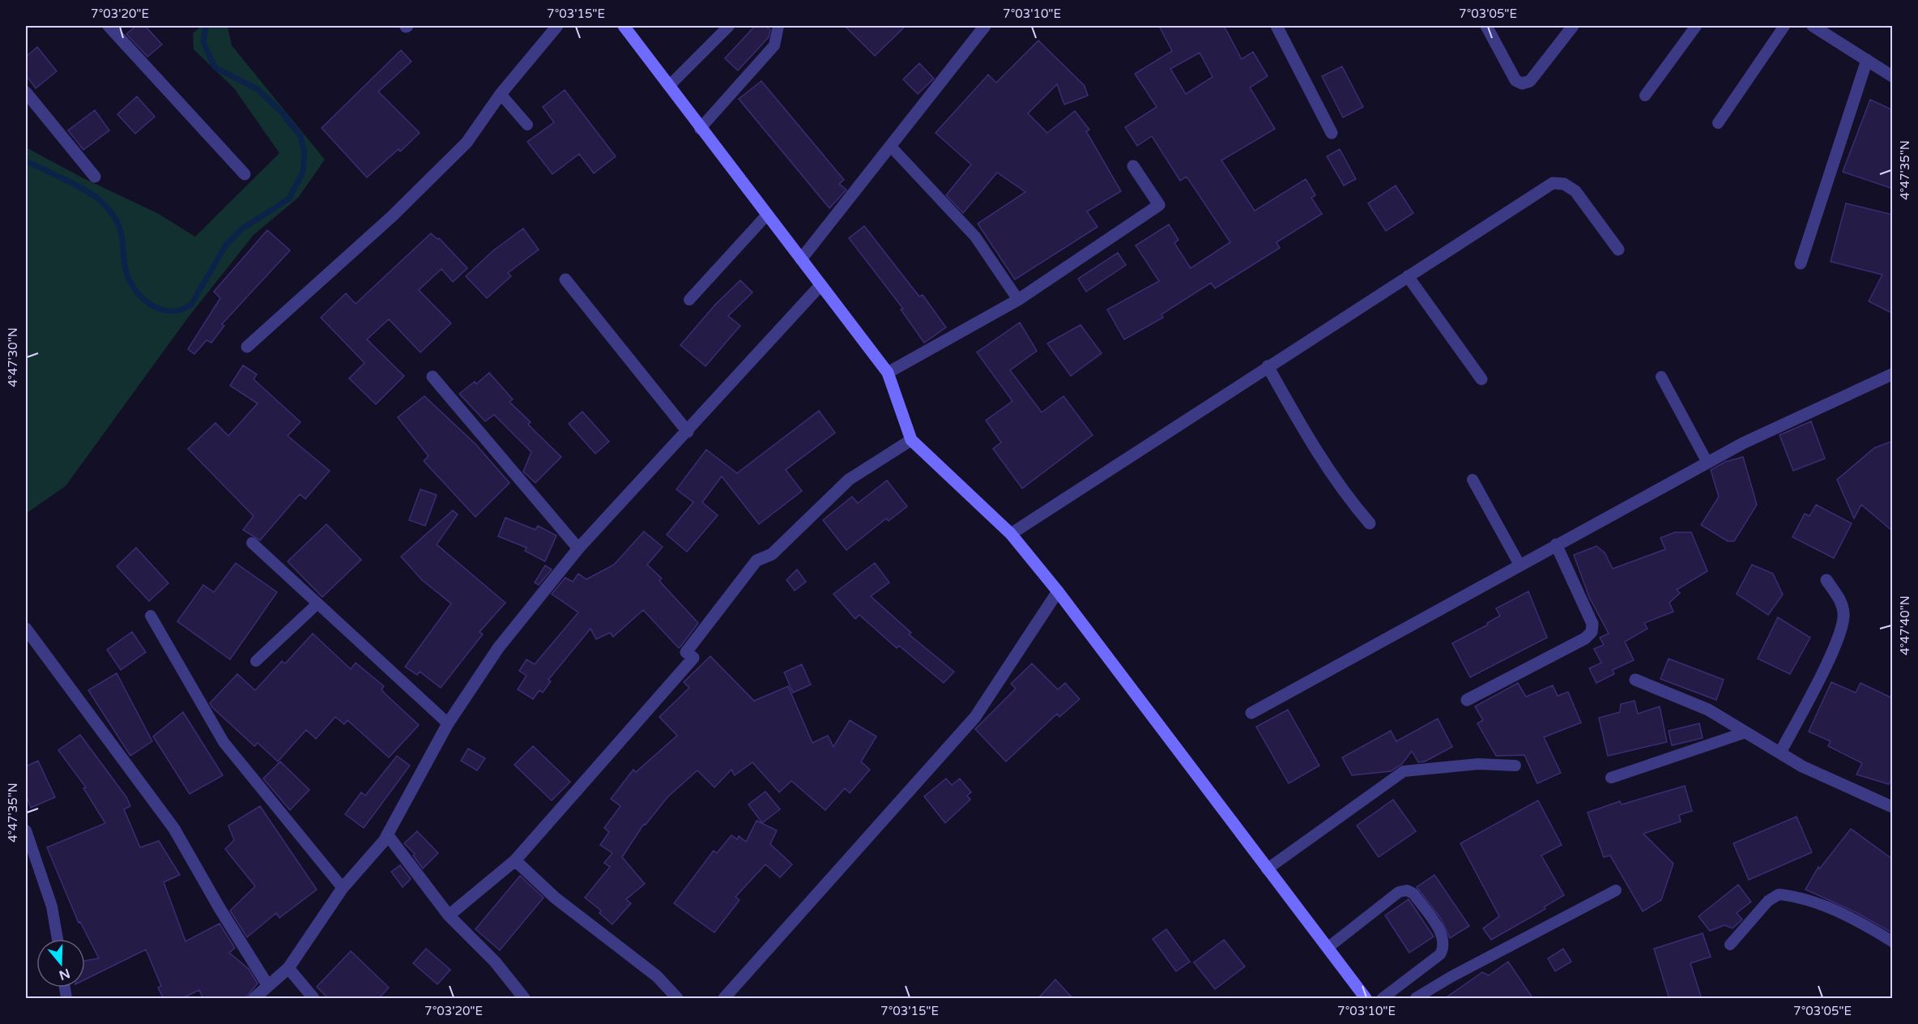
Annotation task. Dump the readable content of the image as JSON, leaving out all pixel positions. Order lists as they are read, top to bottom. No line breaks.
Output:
{"north":"bottom","coordinates":["7°03'20\"E","7°03'15\"E","7°03'10\"E","7°03'05\"E","4°47'35\"N","4°47'30\"N","4°47'40\"N"]}
